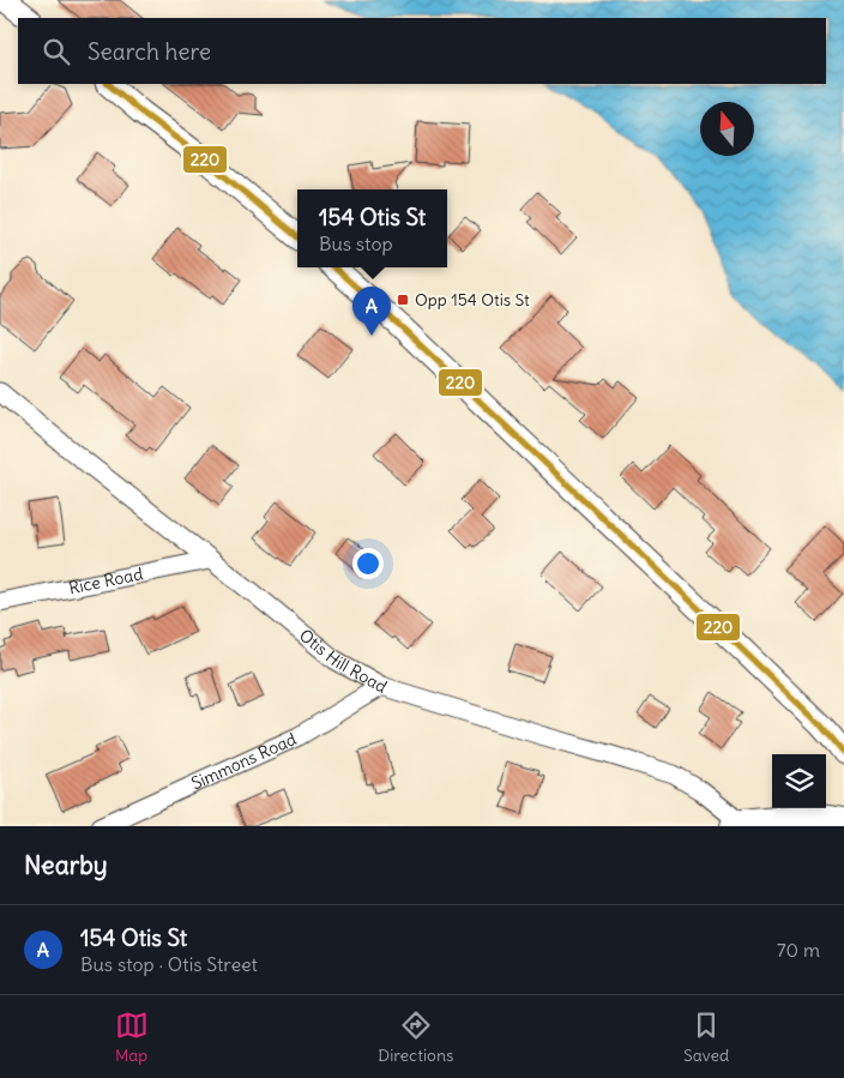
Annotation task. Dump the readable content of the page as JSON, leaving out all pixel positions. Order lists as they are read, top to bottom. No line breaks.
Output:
{"streets":{"street":["Rice Road","Otis Hill Road","Simmons Road"]},"crossings":[["Rice Road","Otis Hill Road"],["Otis Hill Road","Simmons Road"]],"places":{"transit":["Opp 154 Otis St"]},"lines":["transit line 220"],"north":"top","page":{"search":"Search here","popup":["154 Otis St","Bus stop"],"pins":"A","heading":"Nearby","list":[{"mark":"A","name":"154 Otis St","note":"Bus stop · Otis Street","value":"70 m"}],"nav":["Map","Directions","Saved"]}}
